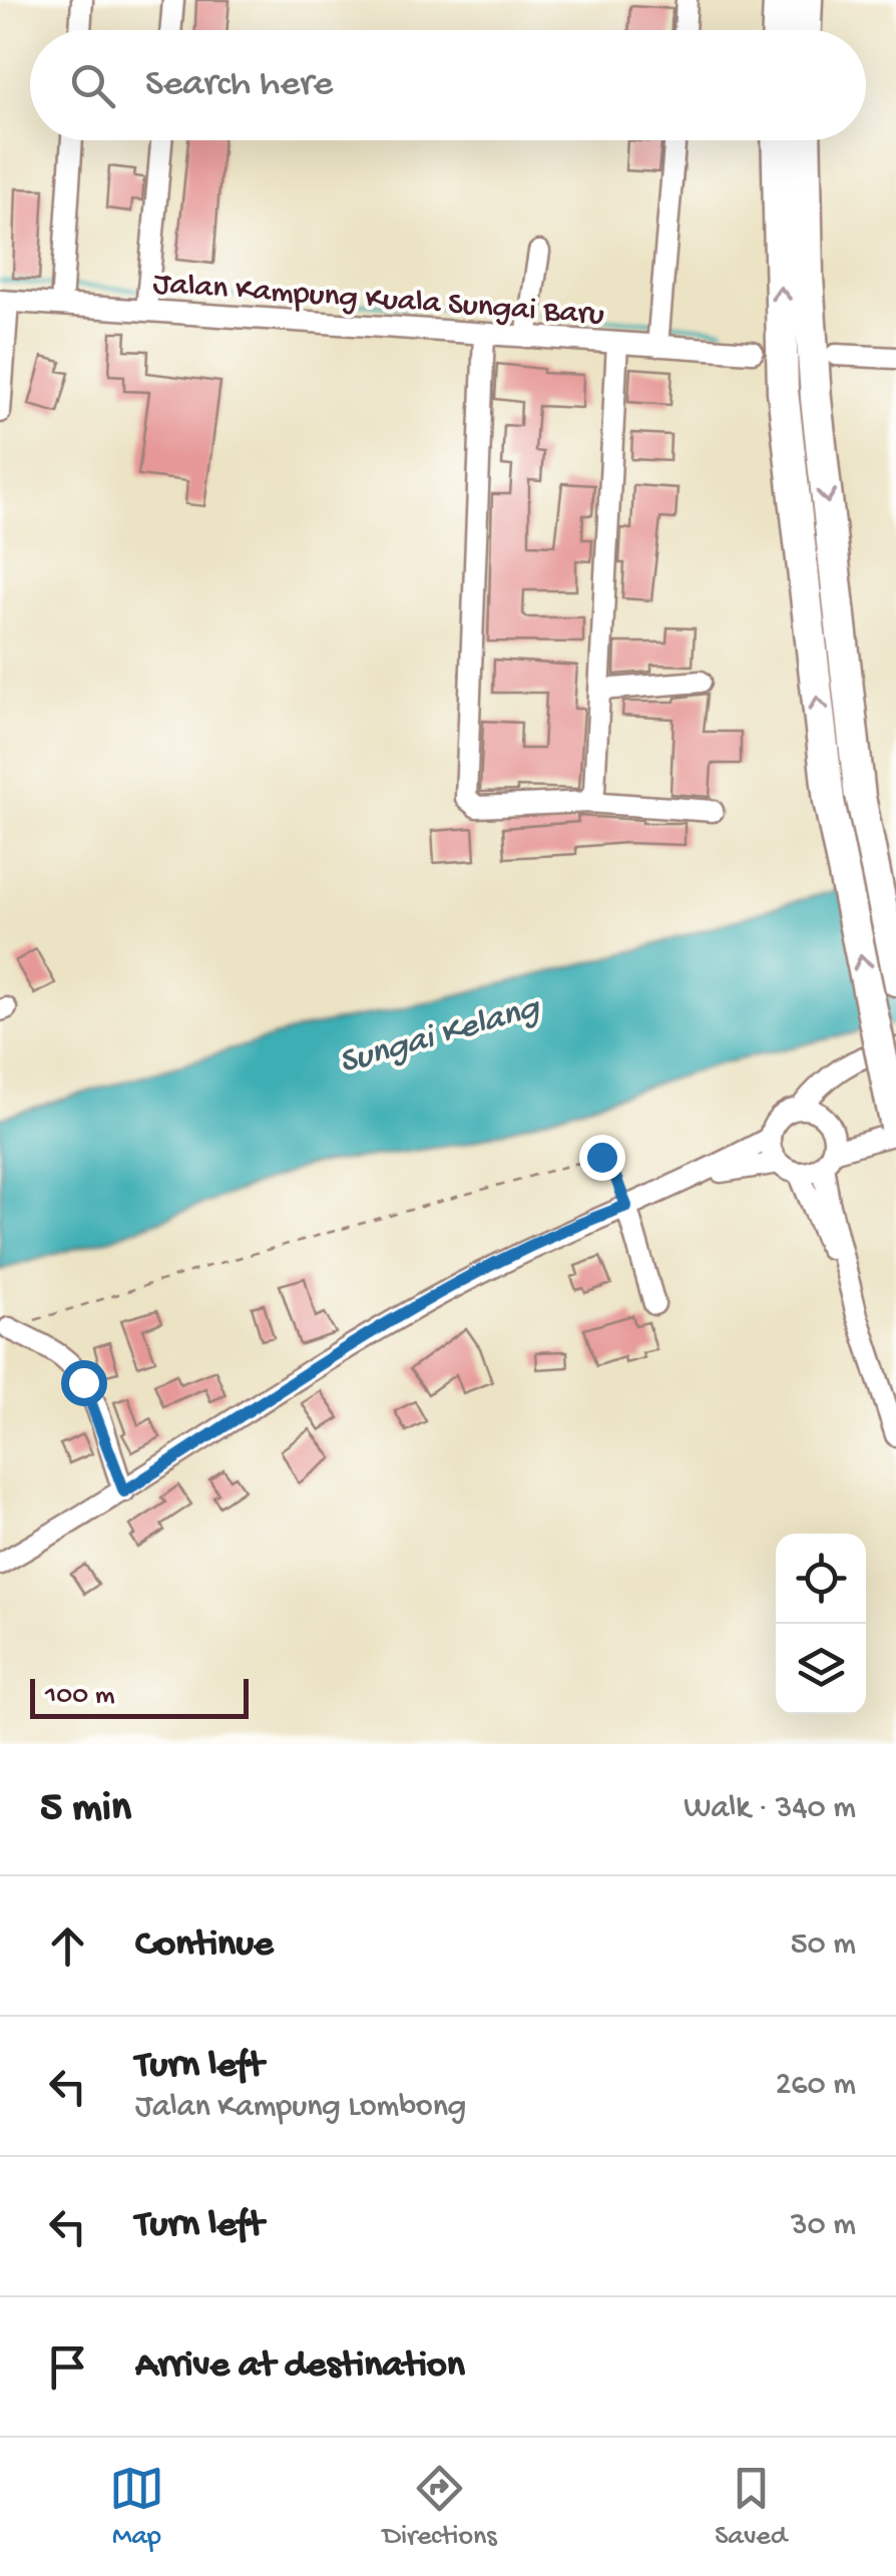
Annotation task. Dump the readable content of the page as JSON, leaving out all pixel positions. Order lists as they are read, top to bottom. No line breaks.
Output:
{"streets":{"street":["Jalan Kampung Kuala Sungai Baru"]},"water":["Sungai Kelang"],"scale_bar":"100 m","page":{"search":"Search here","scale":"100 m","heading":["5 min","Walk · 340 m"],"list":[["Continue","50 m"],["Turn left","Jalan Kampung Lombong","260 m"],["Turn left","30 m"],"Arrive at destination"],"nav":["Map","Directions","Saved"]}}
